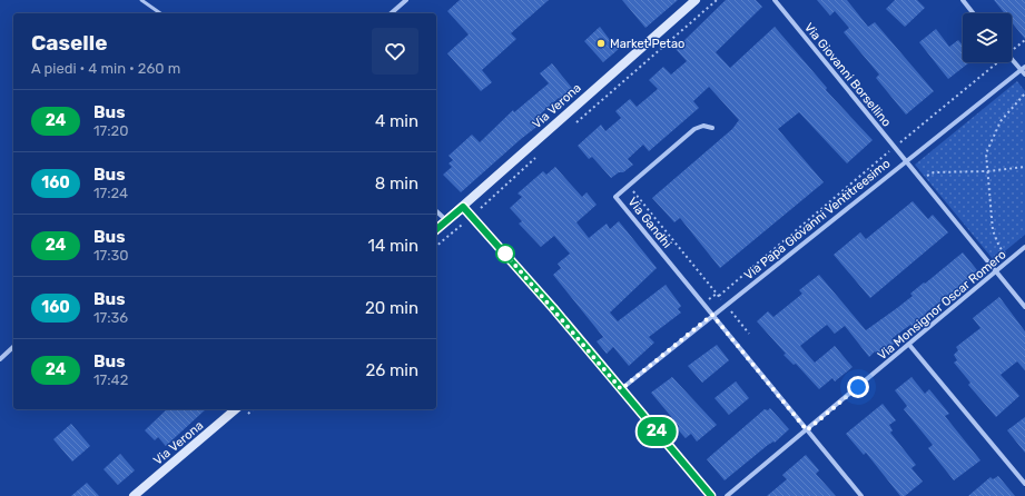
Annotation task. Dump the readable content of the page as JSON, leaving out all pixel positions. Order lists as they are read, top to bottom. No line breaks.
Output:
{"streets":{"street":["Via Giovanni Borsellino","Via Verona","Via Papa Giovanni Ventitreesimo","Via Gandhi","Via Monsignor Oscar Romero"]},"crossings":[["Via Giovanni Borsellino","Via Papa Giovanni Ventitreesimo"],["Via Giovanni Borsellino","Via Monsignor Oscar Romero"],["Via Papa Giovanni Ventitreesimo","Via Gandhi"]],"places":["Market Petao"],"lines":["bus line 24"],"page":{"on_map":"24","heading":["Caselle","A piedi · 4 min · 260 m"],"list":[{"mark":"24","name":"Bus","note":"17:20","value":"4 min"},{"mark":"160","name":"Bus","note":"17:24","value":"8 min"},{"mark":"24","name":"Bus","note":"17:30","value":"14 min"},{"mark":"160","name":"Bus","note":"17:36","value":"20 min"},{"mark":"24","name":"Bus","note":"17:42","value":"26 min"}]}}
